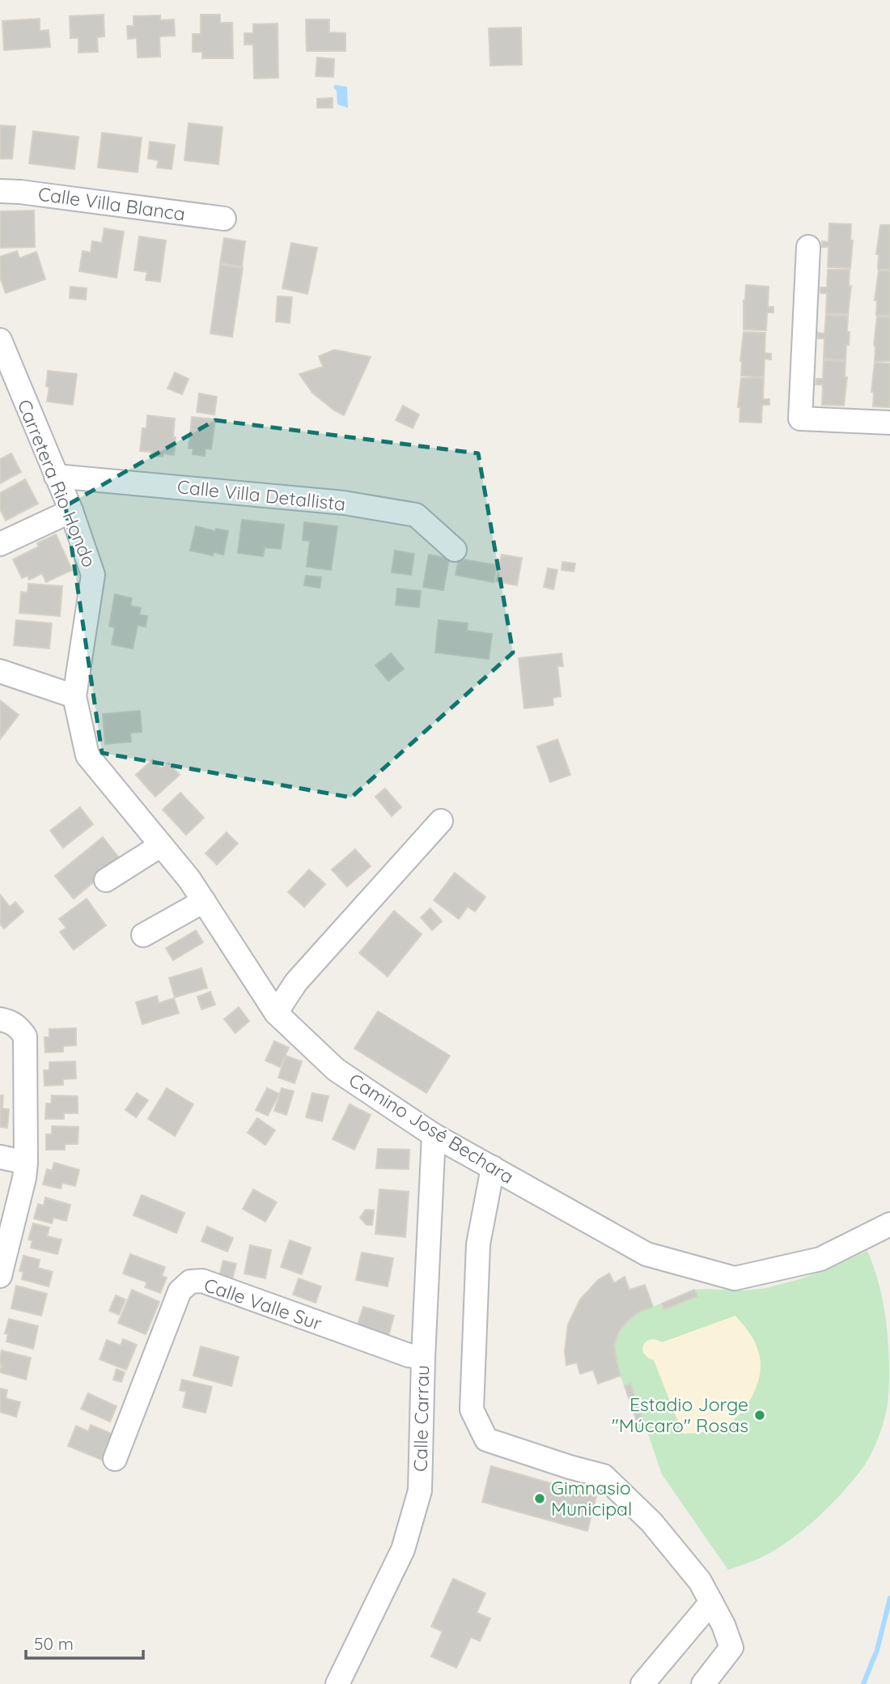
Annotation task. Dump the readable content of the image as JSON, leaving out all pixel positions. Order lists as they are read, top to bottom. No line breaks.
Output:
{"streets":{"street":["Calle Villa Blanca","Carretera Rio Hondo","Calle Villa Detallista","Camino José Bechara","Calle Valle Sur","Calle Carrau"]},"crossings":[["Carretera Rio Hondo","Calle Villa Detallista"],["Carretera Rio Hondo","Camino José Bechara"],["Camino José Bechara","Calle Carrau"],["Calle Valle Sur","Calle Carrau"]],"places":["Estadio Jorge ''Múcaro'' Rosas","Gimnasio Municipal"],"scale_bar":"50 m"}
